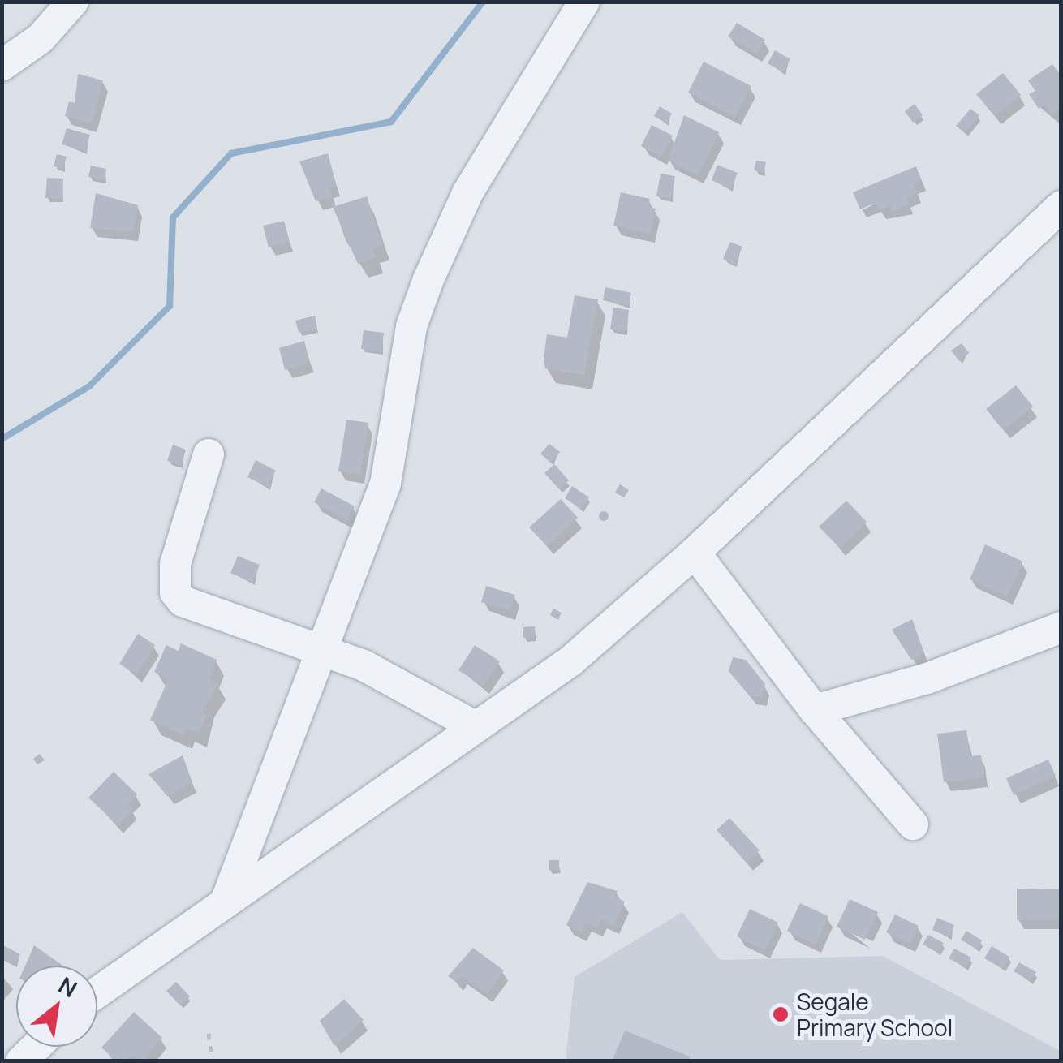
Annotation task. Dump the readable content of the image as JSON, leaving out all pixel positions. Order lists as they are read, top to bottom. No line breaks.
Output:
{"places":["Segale Primary School"],"north":"top right"}
